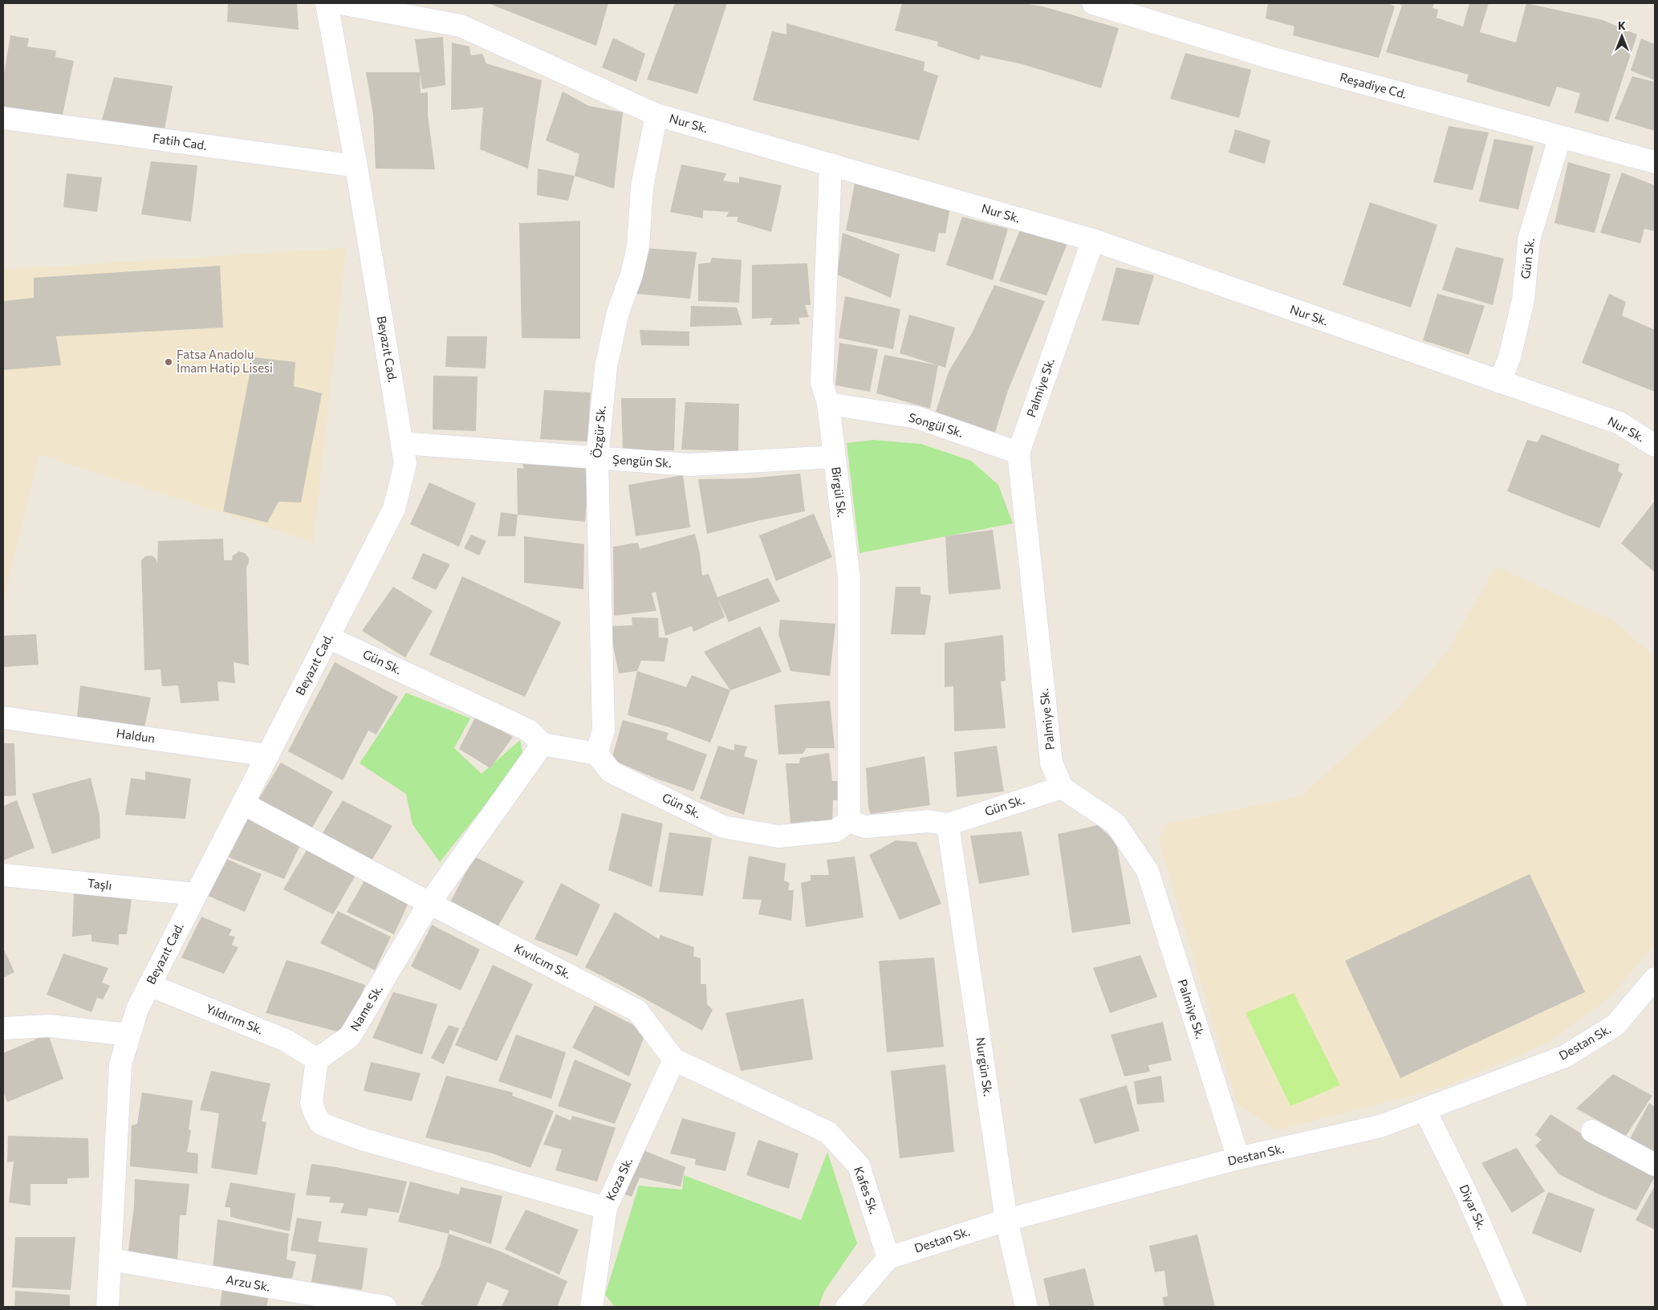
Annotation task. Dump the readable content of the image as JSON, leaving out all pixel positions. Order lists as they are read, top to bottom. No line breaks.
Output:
{"streets":{"street":["Reşadiye Cd.","Nur Sk.","Fatih Cad.","Gün Sk.","Beyazıt Cad.","Palmiye Sk.","Songül Sk.","Özgür Sk.","Şengün Sk.","Birgül Sk.","Haldun","Taşlı","Kıvılcım Sk.","Name Sk.","Yıldırım Sk.","Destan Sk.","Nurgün Sk.","Koza Sk.","Kafes Sk.","Diyar Sk.","Arzu Sk."]},"crossings":[["Reşadiye Cd.","Gün Sk."],["Nur Sk.","Gün Sk."],["Nur Sk.","Palmiye Sk."],["Nur Sk.","Özgür Sk."],["Nur Sk.","Birgül Sk."],["Fatih Cad.","Beyazıt Cad."],["Gün Sk.","Beyazıt Cad."],["Gün Sk.","Palmiye Sk."],["Gün Sk.","Özgür Sk."],["Gün Sk.","Birgül Sk."],["Gün Sk.","Name Sk."],["Gün Sk.","Nurgün Sk."],["Beyazıt Cad.","Şengün Sk."],["Beyazıt Cad.","Haldun"],["Beyazıt Cad.","Taşlı"],["Beyazıt Cad.","Kıvılcım Sk."],["Beyazıt Cad.","Yıldırım Sk."],["Beyazıt Cad.","Arzu Sk."],["Palmiye Sk.","Songül Sk."],["Palmiye Sk.","Destan Sk."],["Songül Sk.","Birgül Sk."],["Özgür Sk.","Şengün Sk."],["Şengün Sk.","Birgül Sk."],["Kıvılcım Sk.","Name Sk."],["Kıvılcım Sk.","Koza Sk."],["Kıvılcım Sk.","Kafes Sk."],["Name Sk.","Yıldırım Sk."],["Destan Sk.","Nurgün Sk."],["Destan Sk.","Kafes Sk."],["Destan Sk.","Diyar Sk."]],"places":["Fatsa Anadolu İmam Hatip Lisesi"],"north":"top"}
